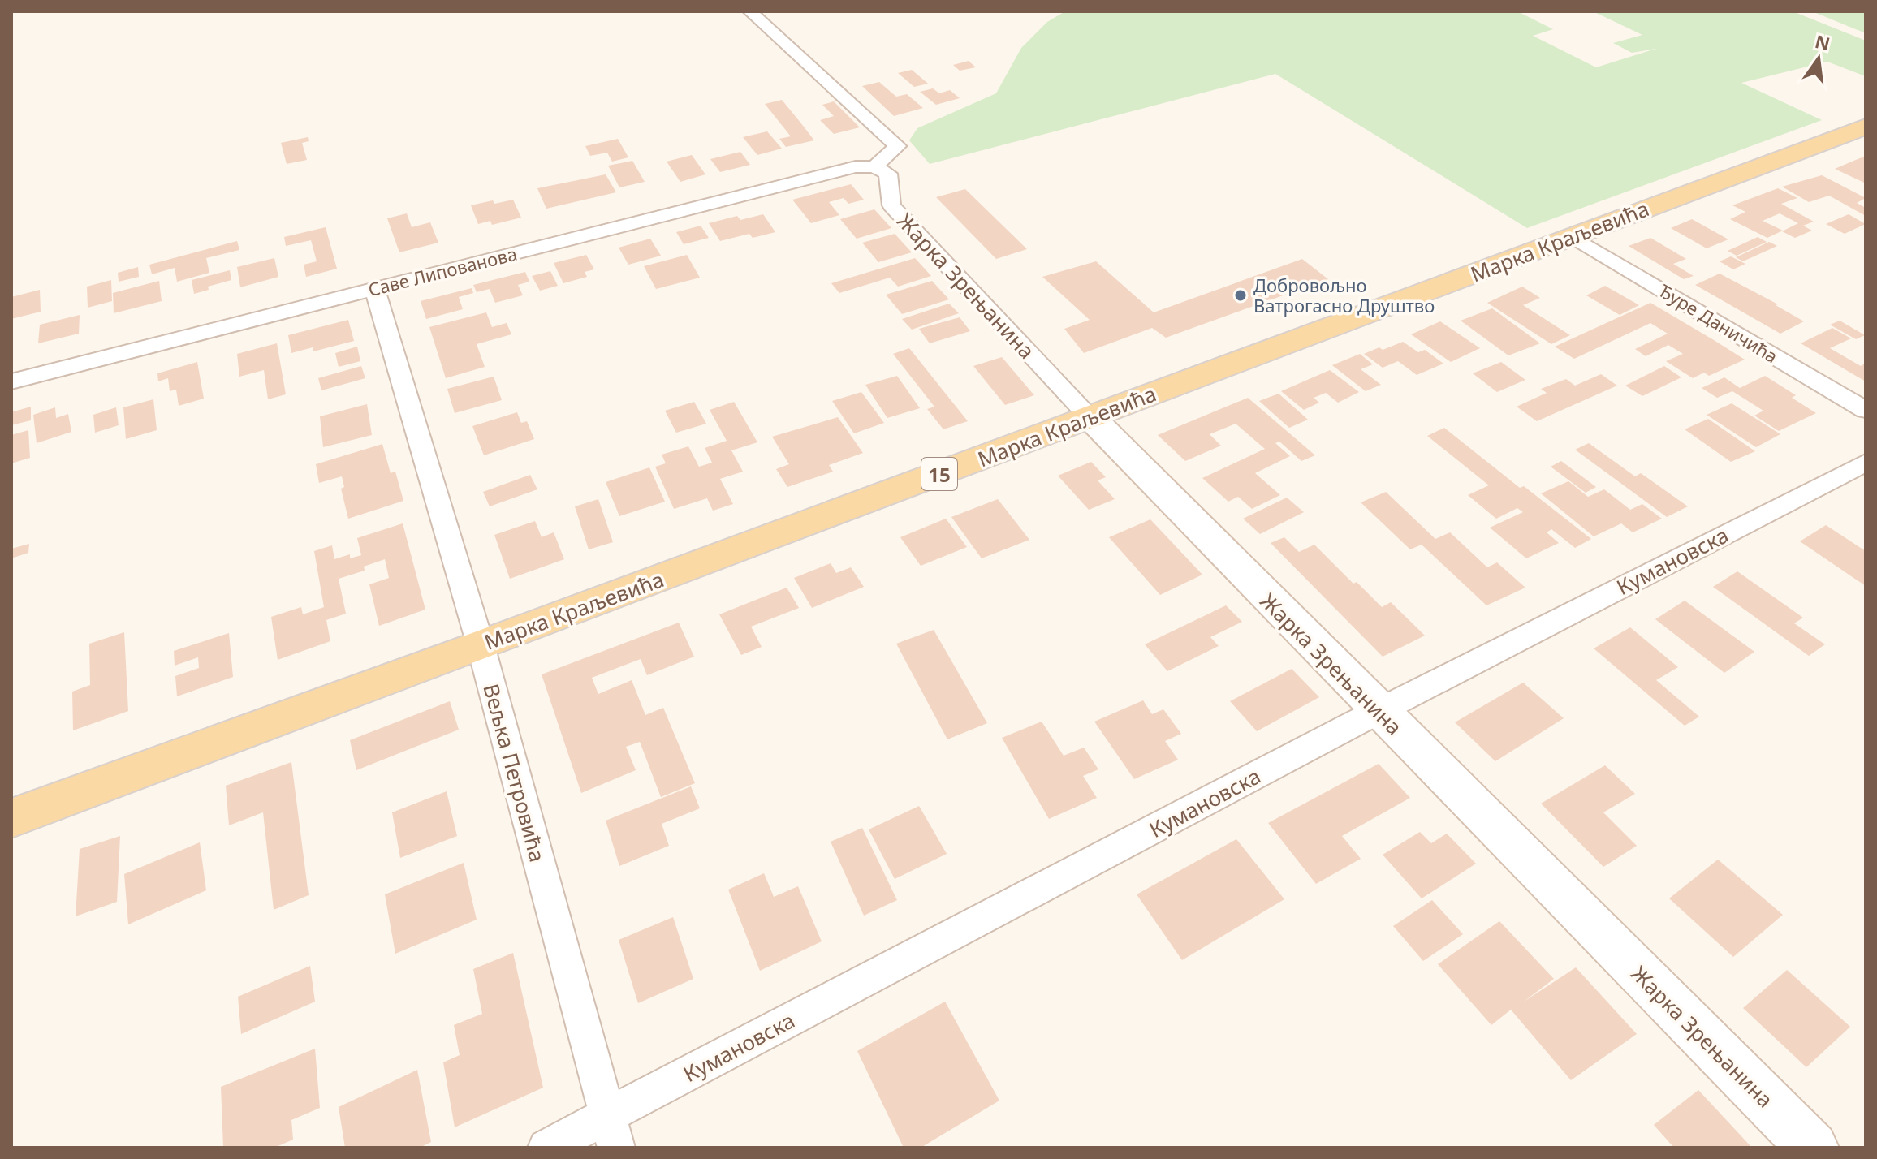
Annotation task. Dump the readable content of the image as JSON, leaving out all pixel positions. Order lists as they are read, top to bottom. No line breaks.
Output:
{"streets":{"main road":["Марка Краљевића","15"],"street":["Саве Липованова","Жарка Зрењанина","Ђуре Даничића","Кумановска","Вељка Петровића"]},"crossings":[["Марка Краљевића","Жарка Зрењанина"],["Марка Краљевића","Ђуре Даничића"],["Марка Краљевића","Вељка Петровића"],["Саве Липованова","Жарка Зрењанина"],["Саве Липованова","Вељка Петровића"],["Жарка Зрењанина","Кумановска"],["Кумановска","Вељка Петровића"]],"places":["Добровољно Ватрогасно Друштво"],"north":"top"}
